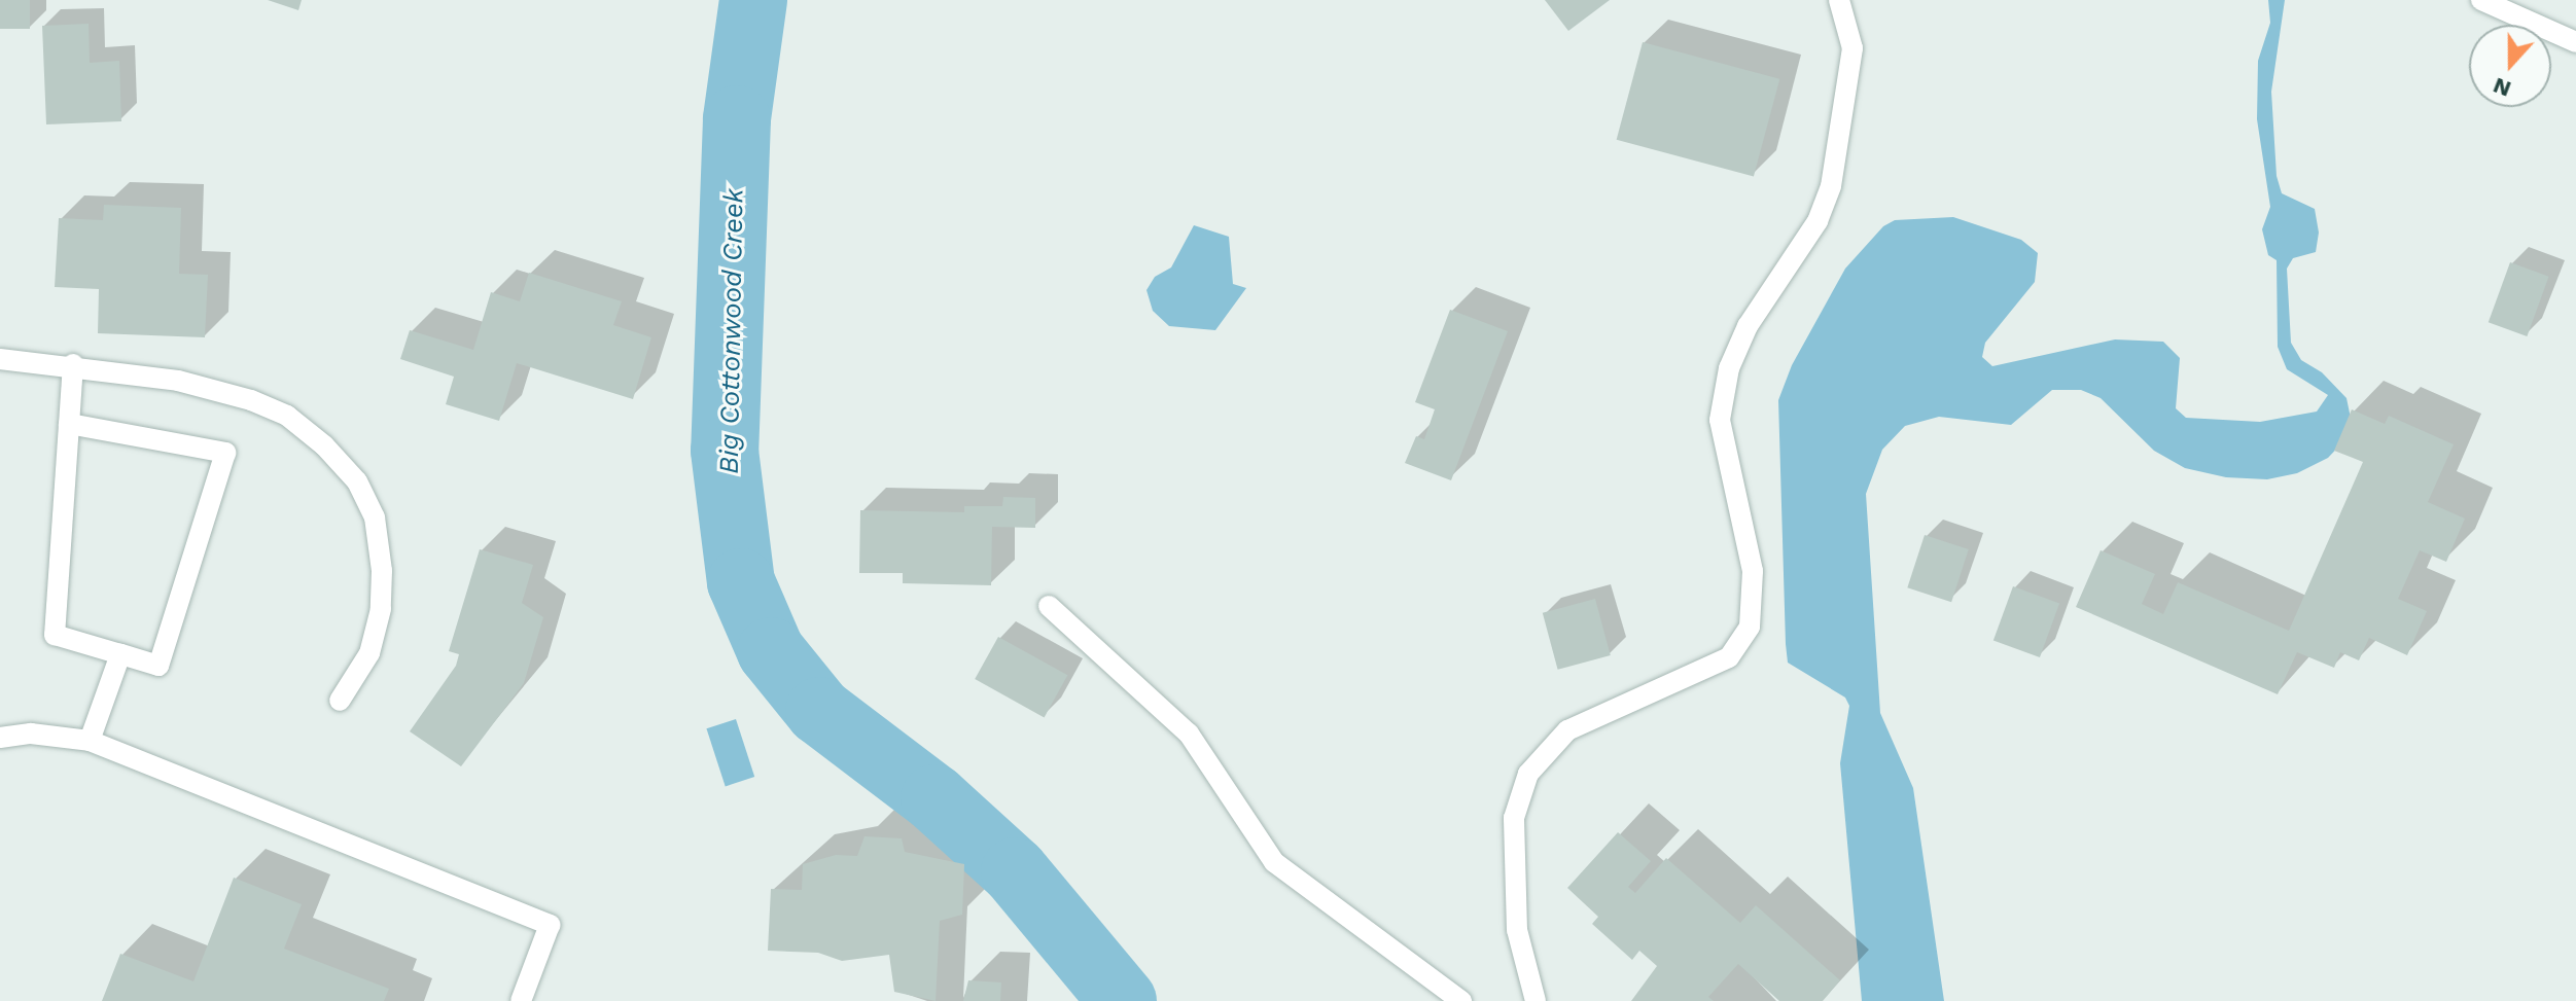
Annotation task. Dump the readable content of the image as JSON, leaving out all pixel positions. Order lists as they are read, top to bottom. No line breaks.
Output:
{"water":["Big Cottonwood Creek"],"north":"bottom"}
